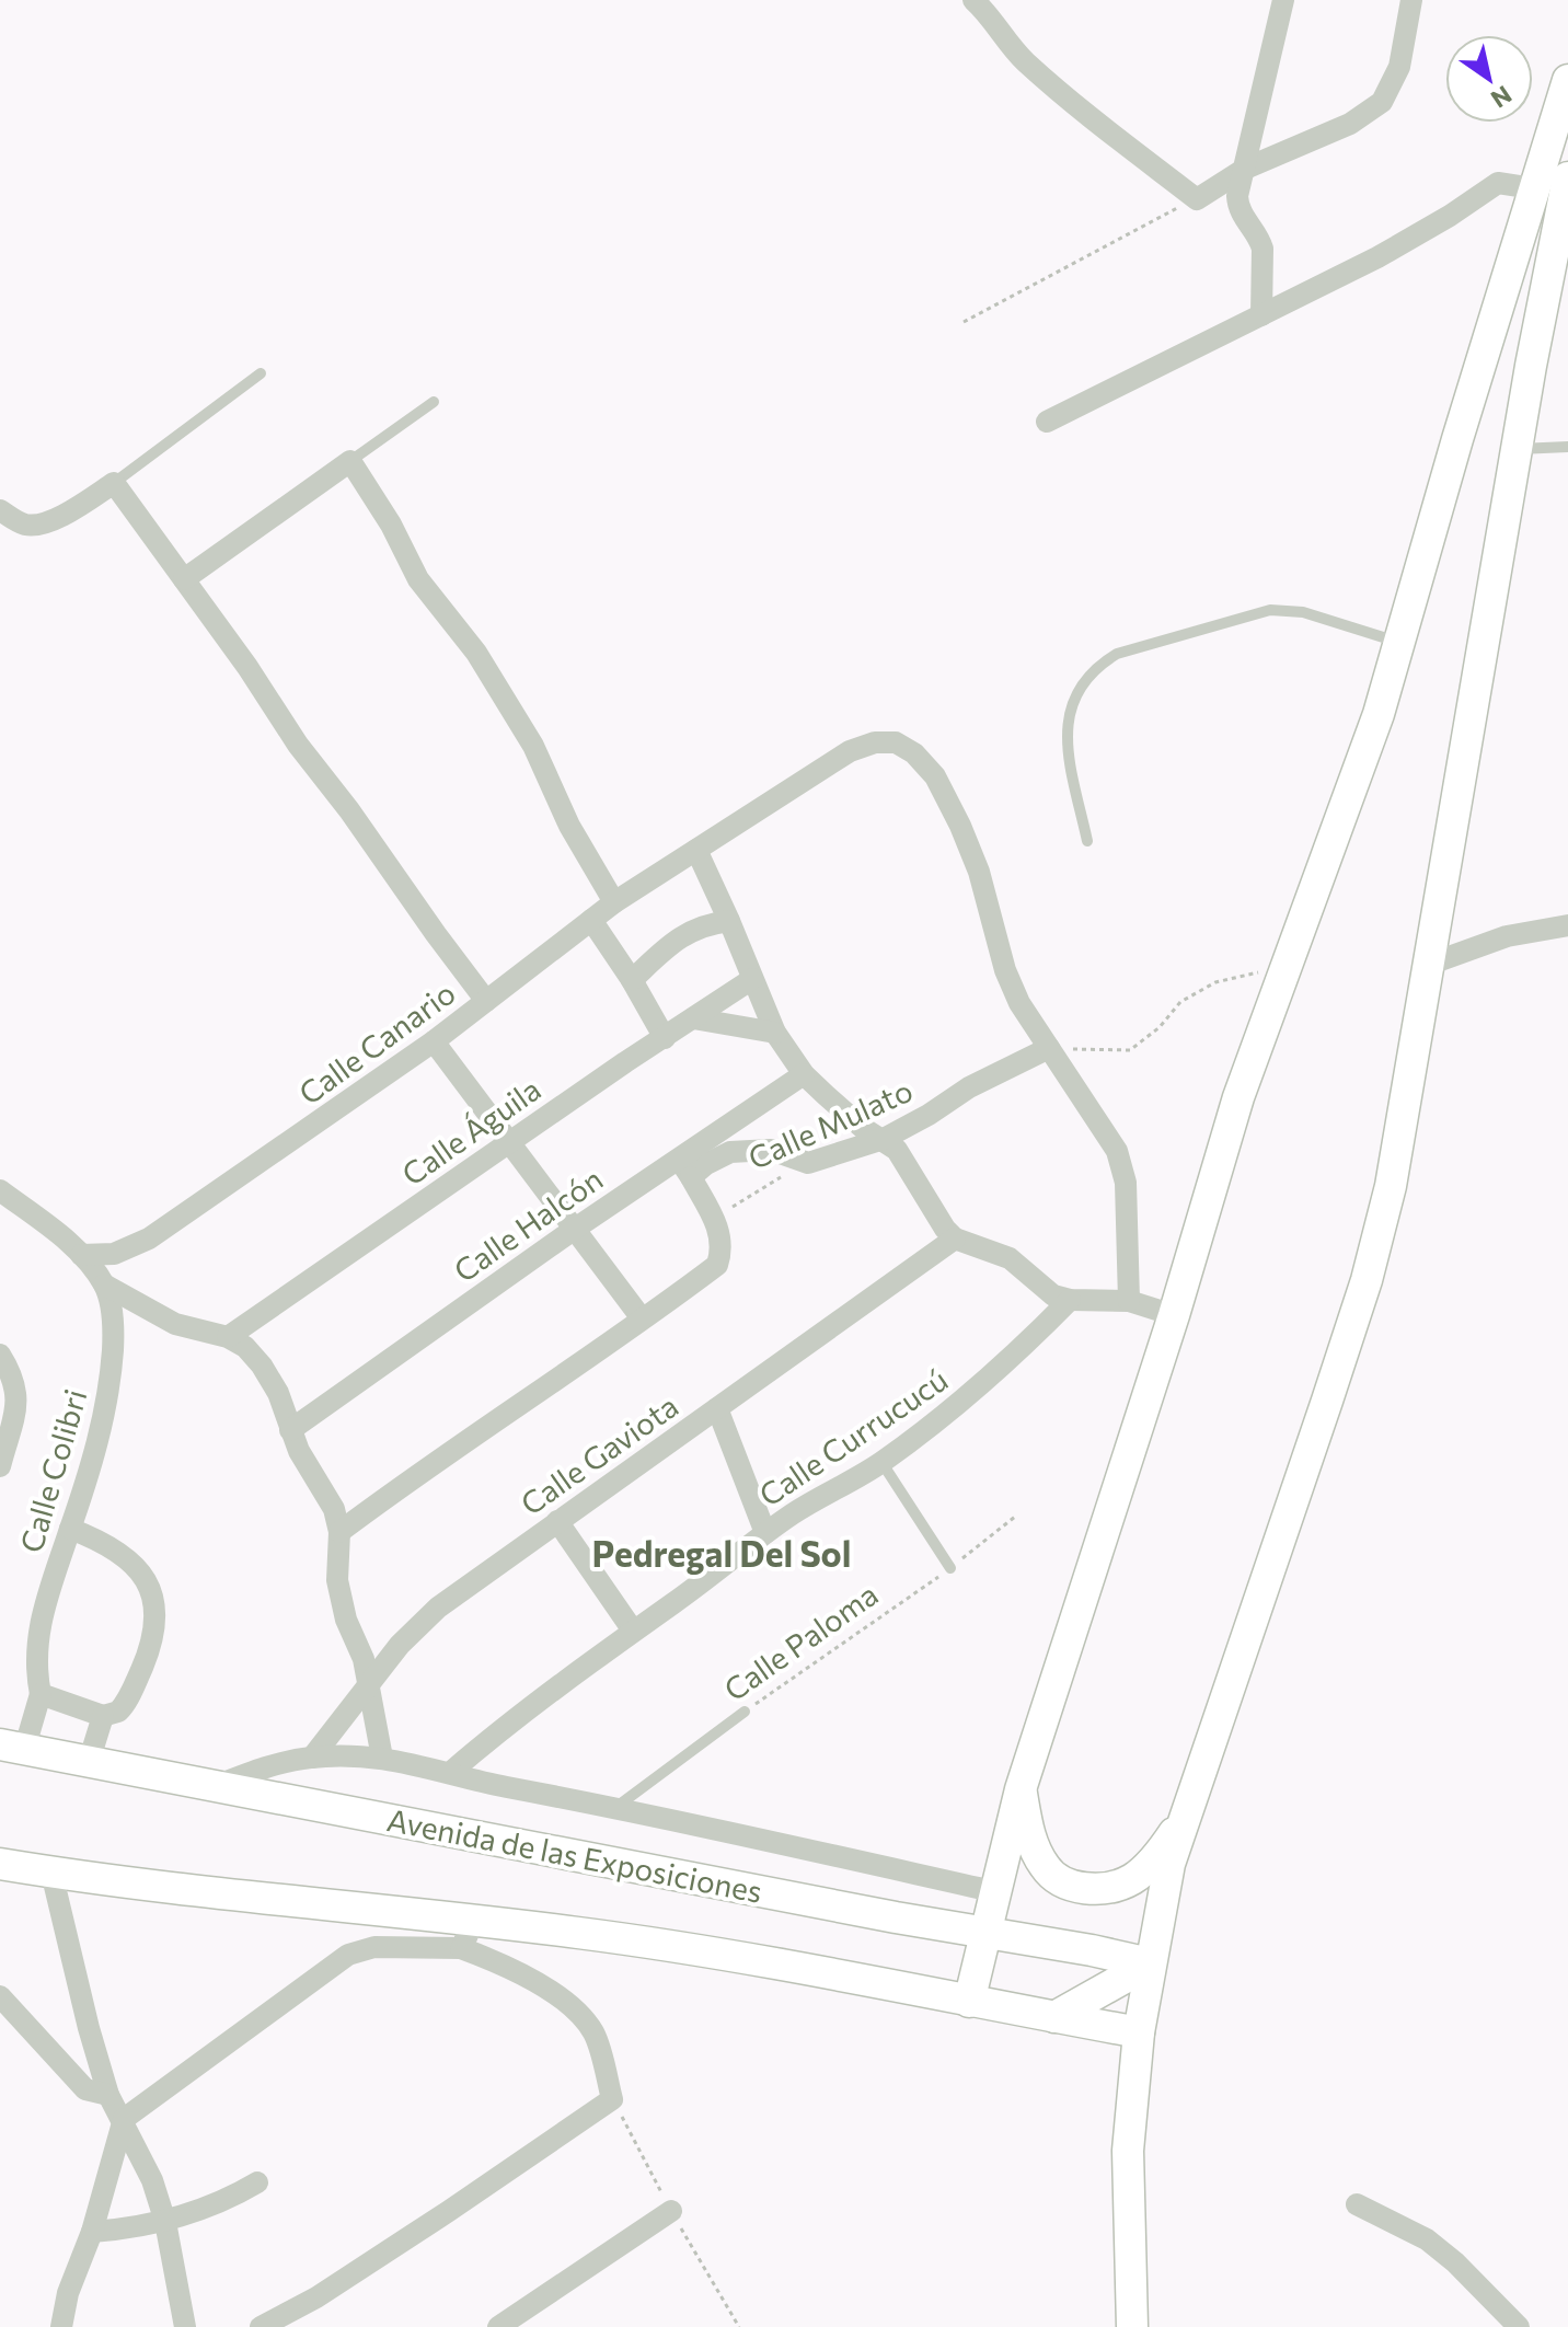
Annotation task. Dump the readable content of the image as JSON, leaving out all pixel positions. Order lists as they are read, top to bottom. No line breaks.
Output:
{"streets":{"street":["Calle Canario","Calle Mulato","Calle Águila","Calle Halcón","Calle Currucucú","Calle Gaviota","Calle Colibri","Avenida de las Exposiciones"],"lane":["Calle Paloma"]},"crossings":[["Calle Canario","Calle Mulato"],["Calle Canario","Calle Colibri"],["Calle Colibri","Avenida de las Exposiciones"]],"districts":["Pedregal Del Sol"],"north":"bottom right"}
